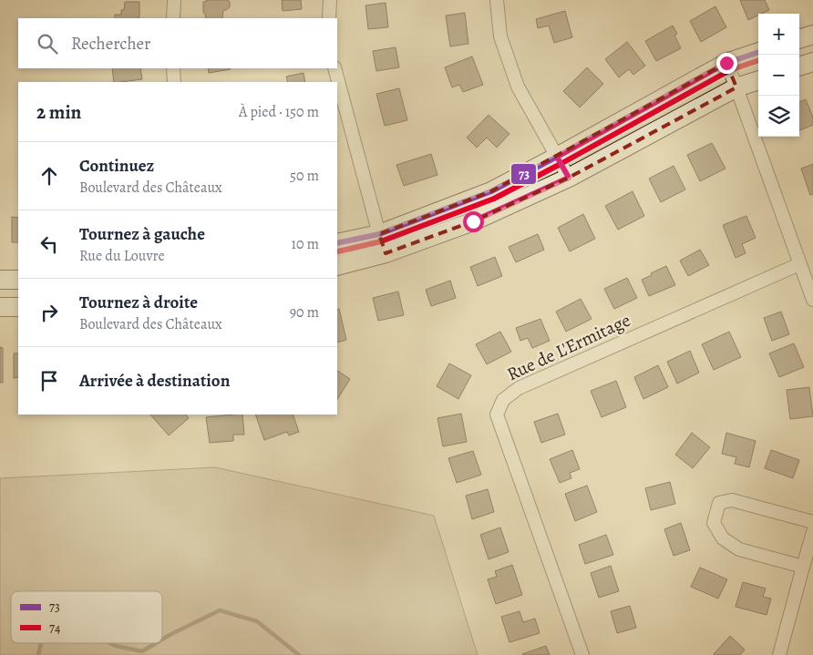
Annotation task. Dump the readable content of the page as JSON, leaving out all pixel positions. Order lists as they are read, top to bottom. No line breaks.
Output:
{"streets":{"street":["Rue de L'Ermitage"]},"lines":["transit line 73","transit line 74"],"legend":["73","74"],"page":{"map_buttons":["+","−"],"search":"Rechercher","heading":["2 min","À pied · 150 m"],"list":[["Continuez","Boulevard des Châteaux","50 m"],["Tournez à gauche","Rue du Louvre","10 m"],["Tournez à droite","Boulevard des Châteaux","90 m"],"Arrivée à destination"]}}
